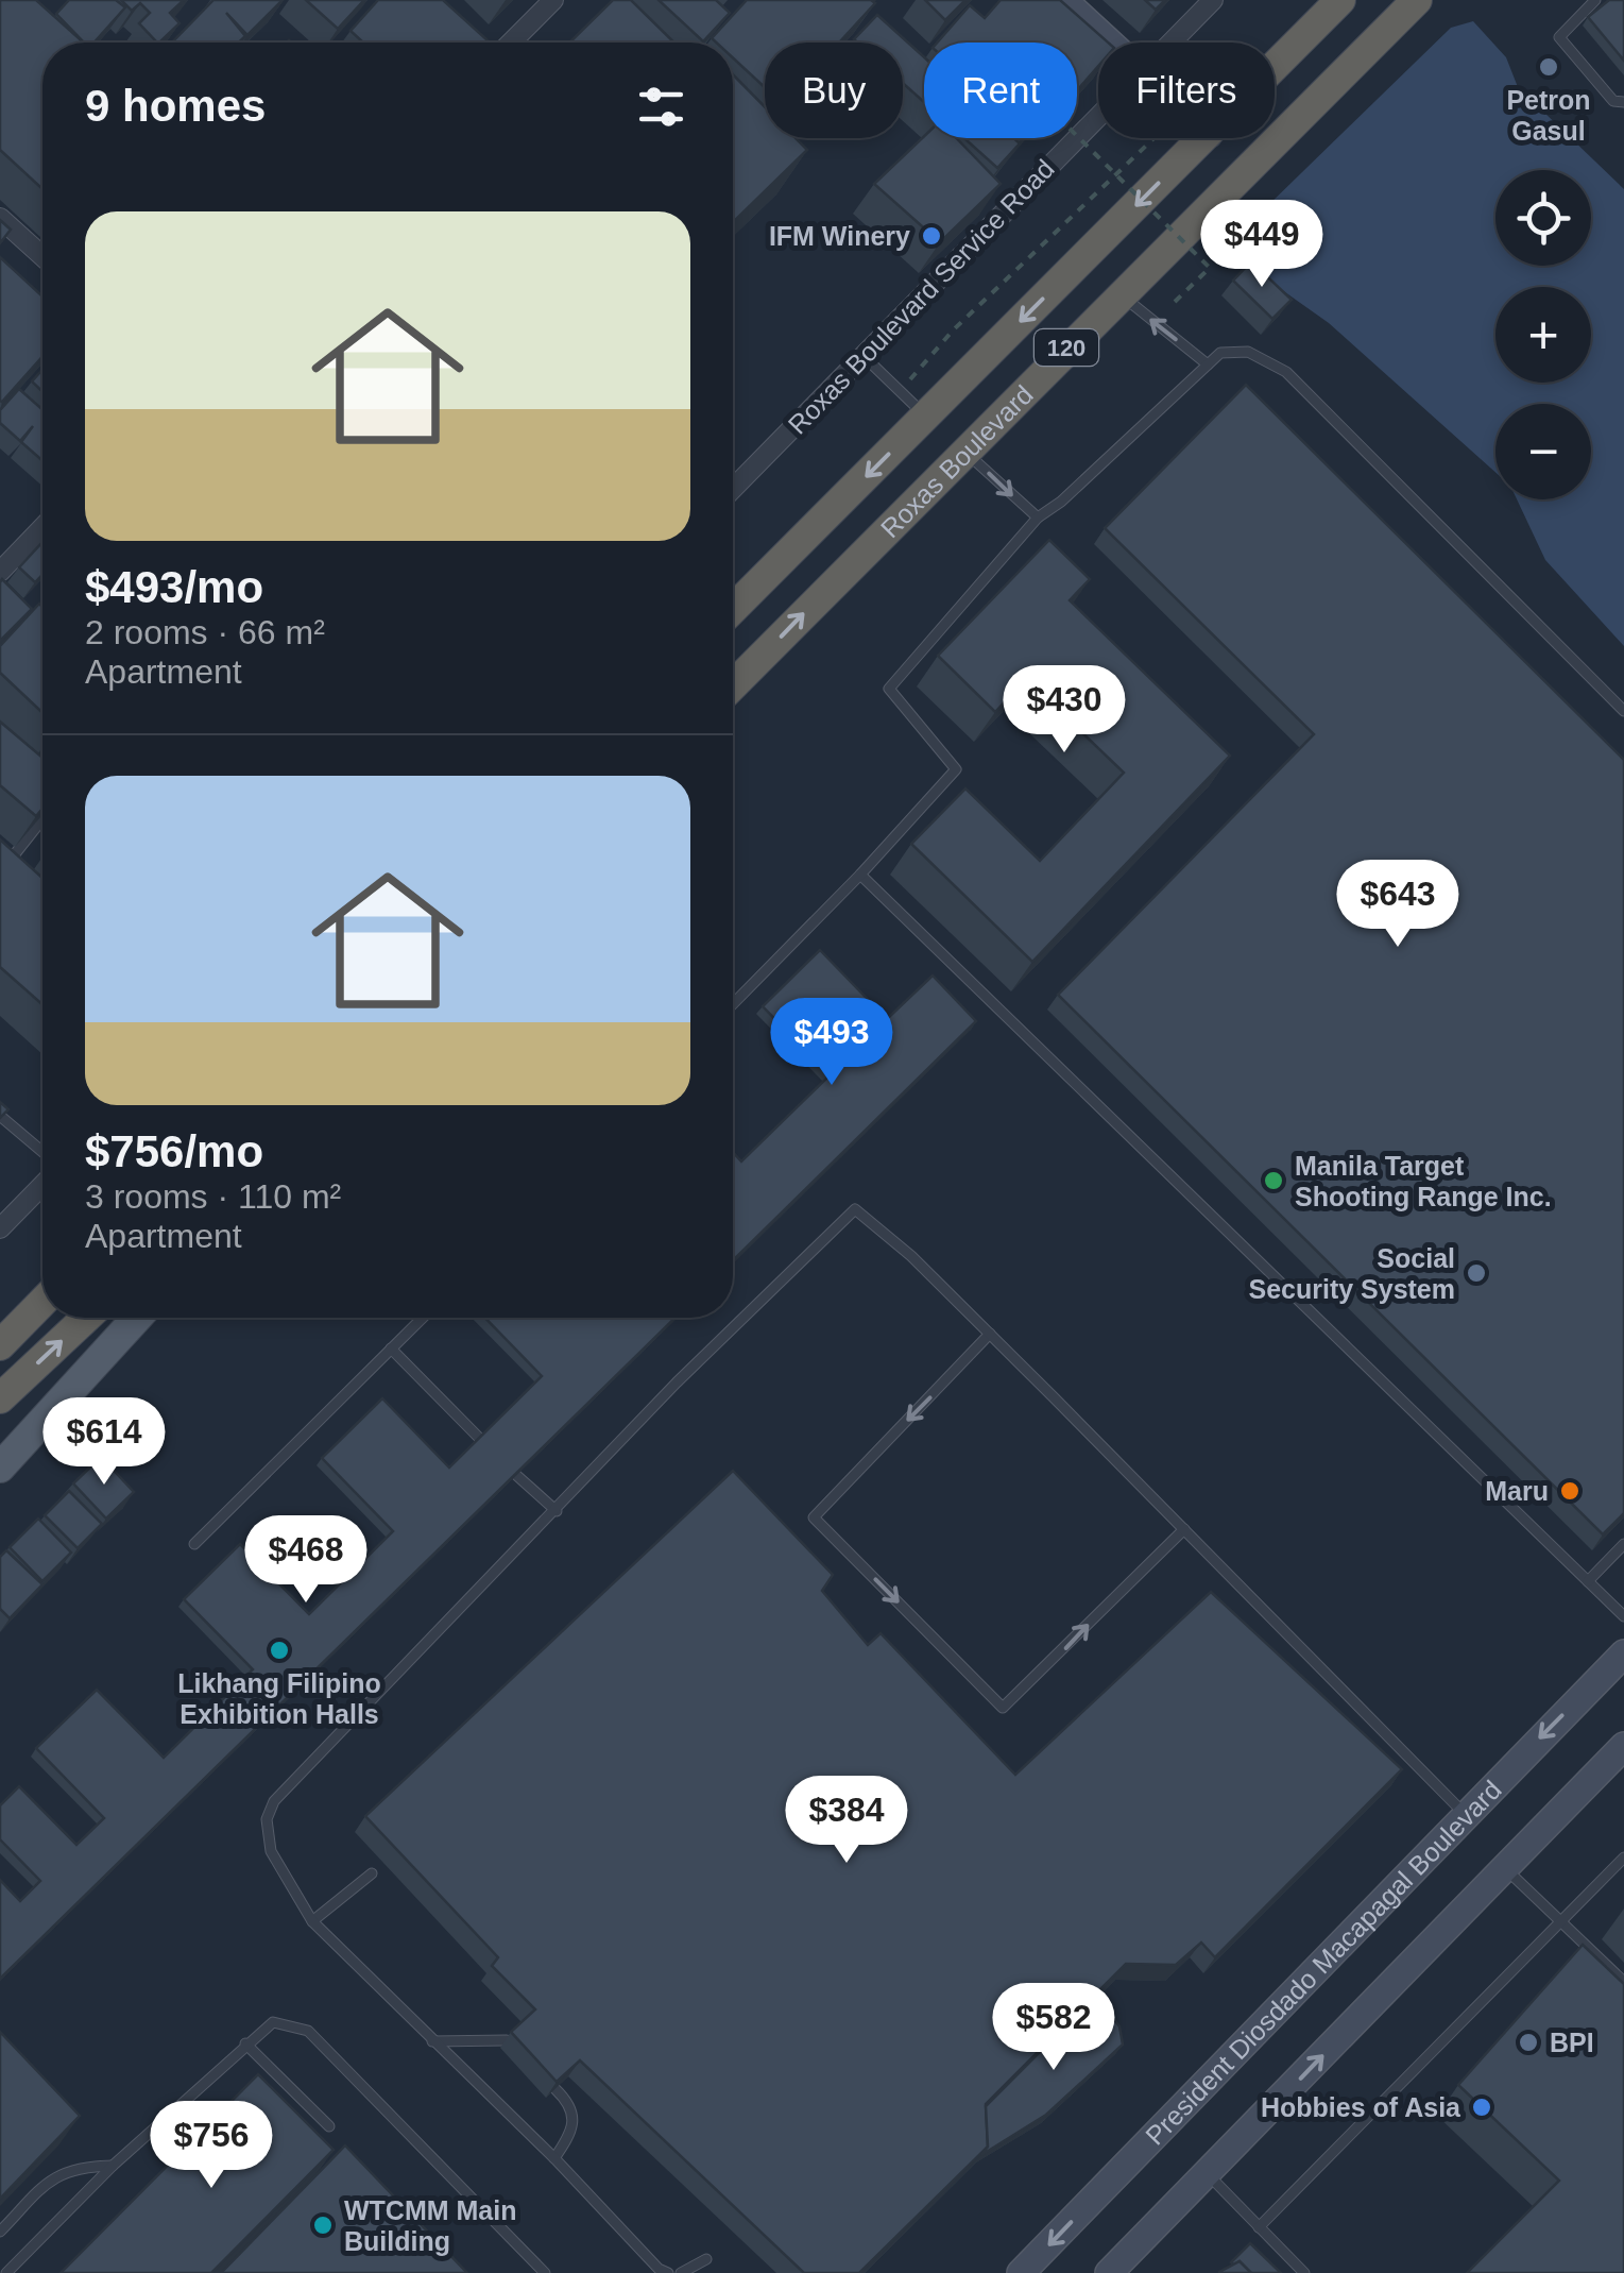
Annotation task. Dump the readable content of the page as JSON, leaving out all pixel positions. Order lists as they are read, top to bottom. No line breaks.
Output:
{"streets":{"highway":["120","Roxas Boulevard"],"main road":["President Diosdado Macapagal Boulevard"],"street":["Roxas Boulevard Service Road"]},"places":["Petron Gasul","IFM Winery","Manila Target Shooting Range Inc.","Social Security System","Maru","Likhang Filipino Exhibition Halls","BPI","Hobbies of Asia","WTCMM Main Building"],"page":{"chip":["Buy","Rent","Filters"],"heading":"9 homes","map_buttons":["+","−"],"list":[{"name":"$493/mo","note":"2 rooms · 66 m² · Apartment"},{"name":"$756/mo","note":"3 rooms · 110 m² · Apartment"}],"price":["$449","$430","$643","$493","$614","$468","$384","$582","$756"]}}
